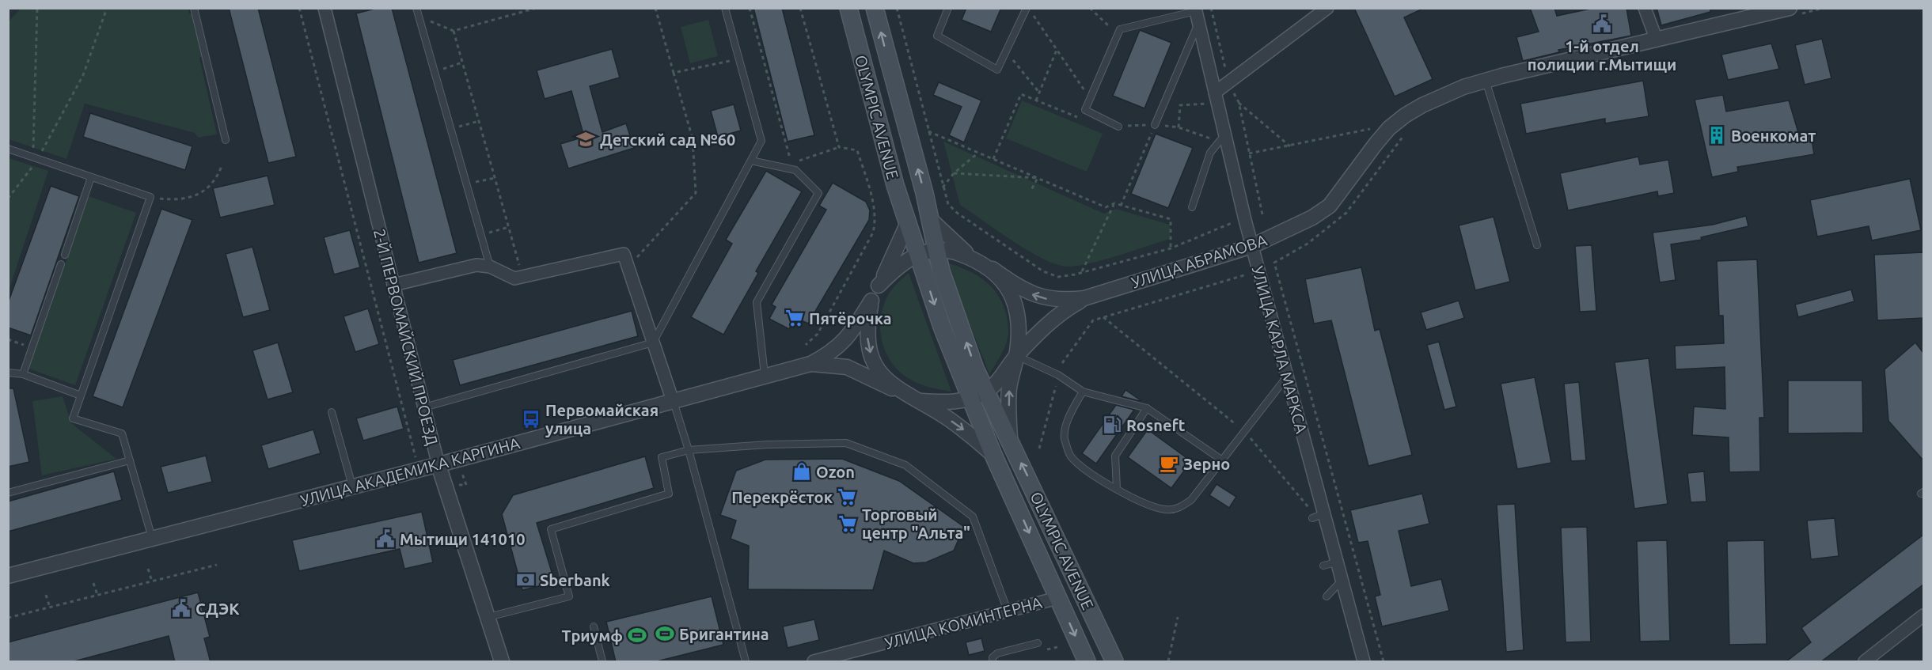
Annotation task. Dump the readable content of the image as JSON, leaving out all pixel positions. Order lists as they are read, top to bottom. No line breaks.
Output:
{"streets":{"main road":["OLYMPIC AVENUE"],"street":["УЛИЦА АБРАМОВА","2-Й ПЕРВОМАЙСКИЙ ПРОЕЗД","УЛИЦА КАРЛА МАРКСА","УЛИЦА АКАДЕМИКА КАРГИНА","УЛИЦА КОМИНТЕРНА"]},"crossings":[["OLYMPIC AVENUE","УЛИЦА КОМИНТЕРНА"],["УЛИЦА АБРАМОВА","УЛИЦА КАРЛА МАРКСА"],["2-Й ПЕРВОМАЙСКИЙ ПРОЕЗД","УЛИЦА АКАДЕМИКА КАРГИНА"]],"places":{"public building":["1-й отдел полиции г.Мытищи","Мытищи 141010","СДЭК"],"building":["Военкомат"],"school or university":["Детский сад №60"],"supermarket":["Пятёрочка","Перекрёсток","Торговый центр \"Альта\""],"bus stop":["Первомайская улица"],"fuel station":["Rosneft"],"cafe":["Зерно"],"shop":["Ozon"],"bank":["Sberbank"],"sports":["Бригантина","Триумф"]}}
